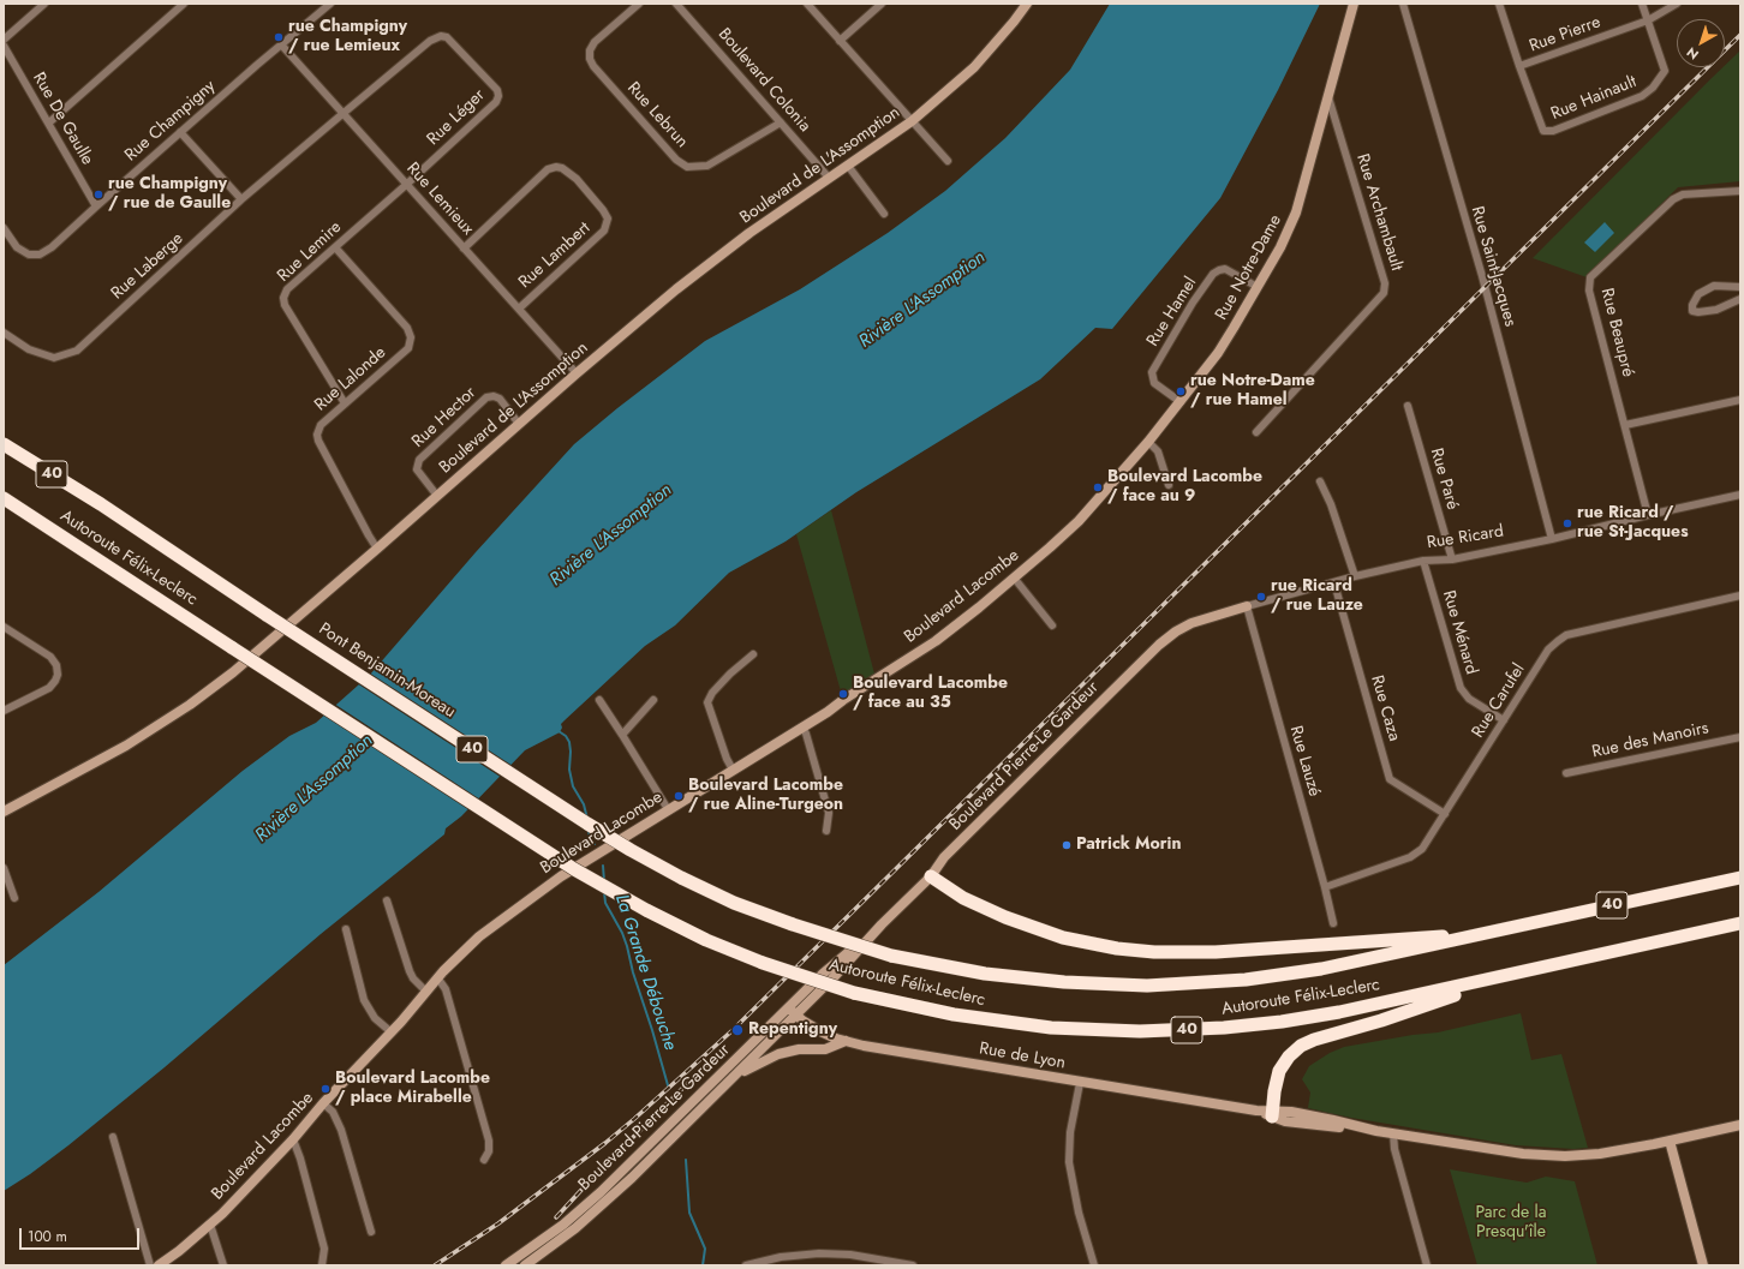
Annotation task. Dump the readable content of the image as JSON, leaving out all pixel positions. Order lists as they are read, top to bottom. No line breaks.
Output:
{"streets":{"highway":["40","Autoroute Félix-Leclerc","Pont Benjamin-Moreau"],"street":["Rue Pierre","Boulevard Colonia","Rue Hainault","Rue Lebrun","Rue Léger","Rue De Gaulle","Rue Champigny","Boulevard de L'Assomption","Rue Lemieux","Rue Archambault","Rue Lemire","Rue Lambert","Rue Laberge","Rue Saint-Jacques","Rue Notre-Dame","Rue Hamel","Rue Beaupré","Rue Lalonde","Rue Hector","Rue Paré","Rue Ricard","Boulevard Lacombe","Rue Ménard","Rue Carufel","Rue Caza","Rue des Manoirs","Boulevard Pierre-Le Gardeur","Rue Lauzé","Rue de Lyon"]},"crossings":[["Rue Pierre","Rue Hainault"],["Boulevard Colonia","Rue Lebrun"],["Boulevard Colonia","Boulevard de L'Assomption"],["Rue Léger","Rue Lemieux"],["Rue Léger","Rue Lemire"],["Rue Léger","Rue Laberge"],["Rue De Gaulle","Rue Champigny"],["Rue Champigny","Rue Lemieux"],["Boulevard de L'Assomption","Rue Lemieux"],["Boulevard de L'Assomption","Rue Lalonde"],["Boulevard de L'Assomption","Rue Hector"],["Rue Lemieux","Rue Lemire"],["Rue Lemieux","Rue Lambert"],["Rue Lemieux","Rue Laberge"],["Rue Archambault","Rue Notre-Dame"],["Rue Lemire","Rue Lalonde"],["Rue Saint-Jacques","Rue Ricard"],["Rue Notre-Dame","Rue Hamel"],["Rue Notre-Dame","Boulevard Lacombe"],["Rue Beaupré","Rue Ricard"],["Rue Paré","Rue Ricard"],["Rue Ricard","Rue Ménard"],["Rue Ricard","Rue Caza"],["Rue Ricard","Boulevard Pierre-Le Gardeur"],["Rue Ricard","Rue Lauzé"],["Autoroute Félix-Leclerc","Pont Benjamin-Moreau"],["Rue Ménard","Rue Carufel"],["Rue Carufel","Rue Caza"],["Rue Carufel","Rue Lauzé"],["Boulevard Pierre-Le Gardeur","Rue de Lyon"]],"water":["Rivière L'Assomption","La Grande Débouche"],"parks":["Parc de la Presqu'île"],"places":["rue Champigny / rue Lemieux","rue Champigny / rue de Gaulle","rue Notre-Dame / rue Hamel","Boulevard Lacombe / face au 9","rue Ricard / rue St-Jacques","rue Ricard / rue Lauze","Boulevard Lacombe / face au 35","Boulevard Lacombe / rue Aline-Turgeon","Patrick Morin","Repentigny","Boulevard Lacombe / place Mirabelle"],"scale_bar":"100 m","north":"bottom left"}
